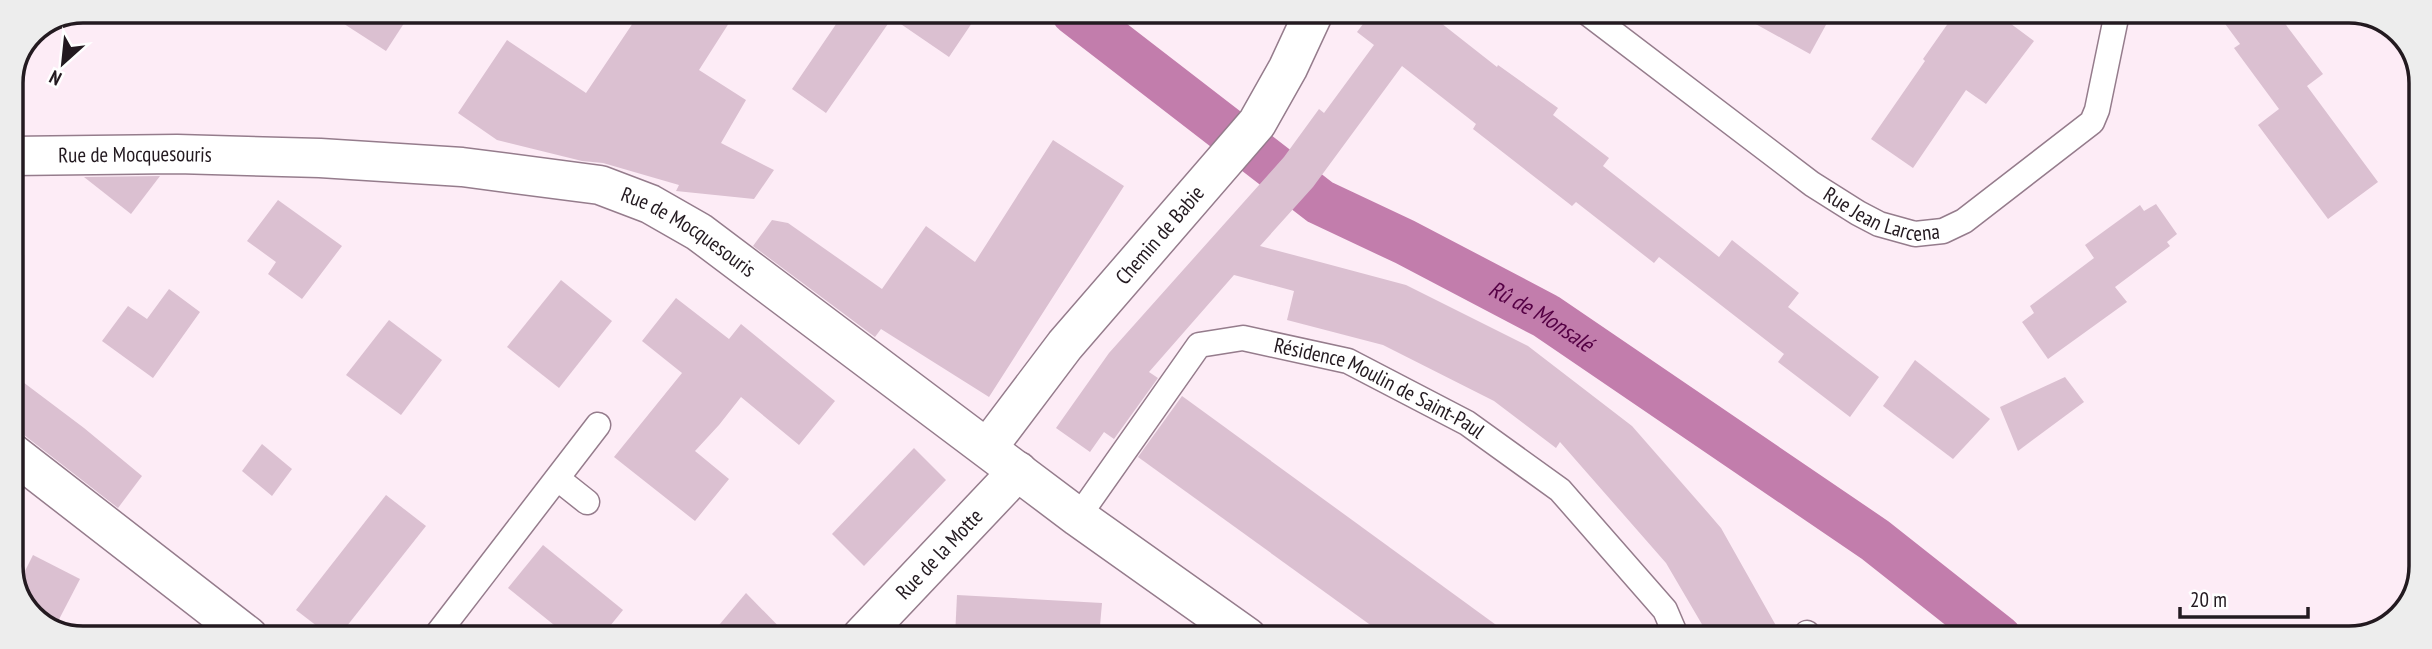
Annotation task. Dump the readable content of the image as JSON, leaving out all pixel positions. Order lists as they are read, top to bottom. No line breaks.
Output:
{"streets":{"street":["Rue de Mocquesouris","Chemin de Babie","Rue de la Motte"],"lane":["Rue Jean Larcena","Résidence Moulin de Saint-Paul"]},"crossings":[["Rue de Mocquesouris","Chemin de Babie"],["Rue de Mocquesouris","Résidence Moulin de Saint-Paul"],["Rue de Mocquesouris","Rue de la Motte"]],"water":["Rû de Monsalé"],"scale_bar":"20 m","north":"bottom left"}
